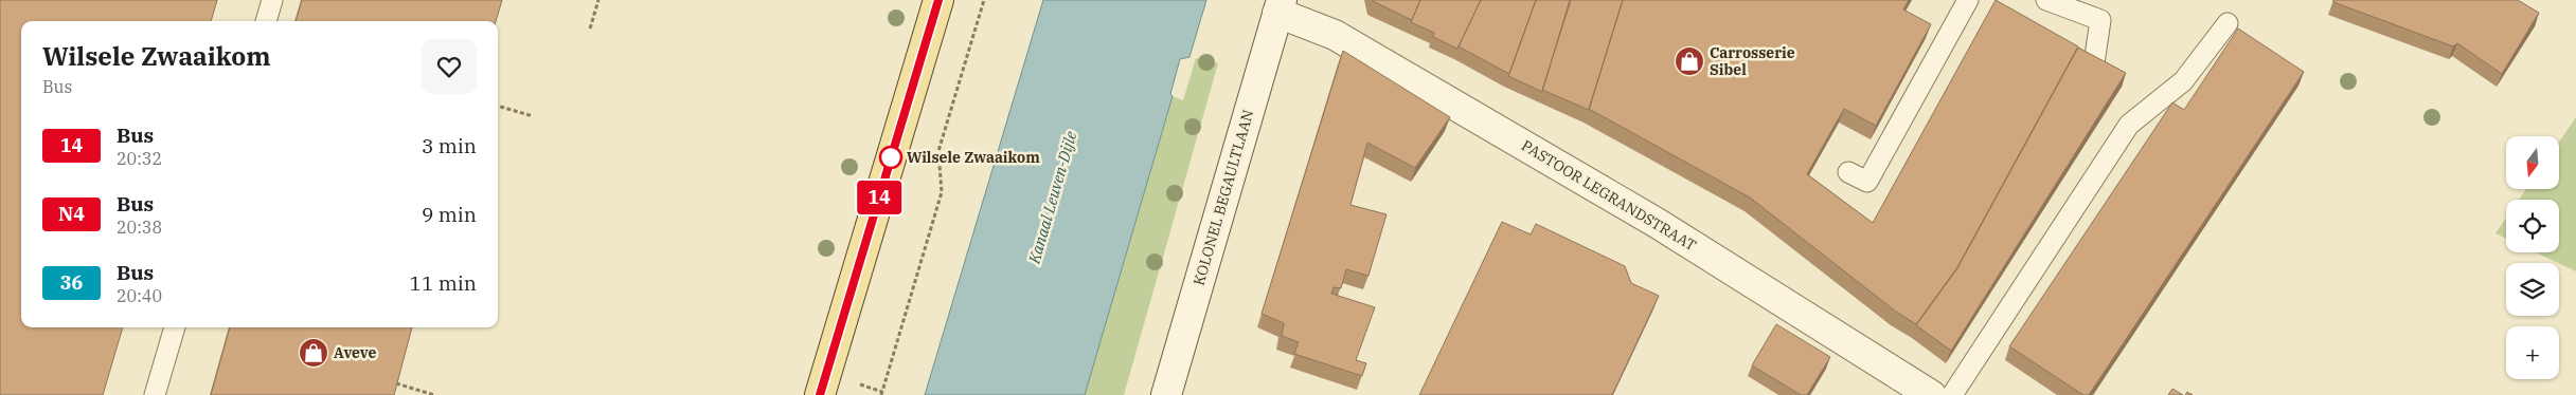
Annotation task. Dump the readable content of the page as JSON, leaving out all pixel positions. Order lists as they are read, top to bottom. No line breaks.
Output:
{"streets":{"street":["PASTOOR LEGRANDSTRAAT","KOLONEL BEGAULTLAAN"]},"crossings":[["PASTOOR LEGRANDSTRAAT","KOLONEL BEGAULTLAAN"]],"water":["Kanaal Leuven-Dijle"],"places":{"shop":["Carrosserie Sibel","Aveve"],"other":["Wilsele Zwaaikom"]},"lines":["bus line 14"],"north":"bottom","page":{"on_map":"14","heading":["Wilsele Zwaaikom","Bus"],"list":[{"mark":"14","name":"Bus","note":"20:32","value":"3 min"},{"mark":"N4","name":"Bus","note":"20:38","value":"9 min"},{"mark":"36","name":"Bus","note":"20:40","value":"11 min"}],"map_buttons":"+"}}
